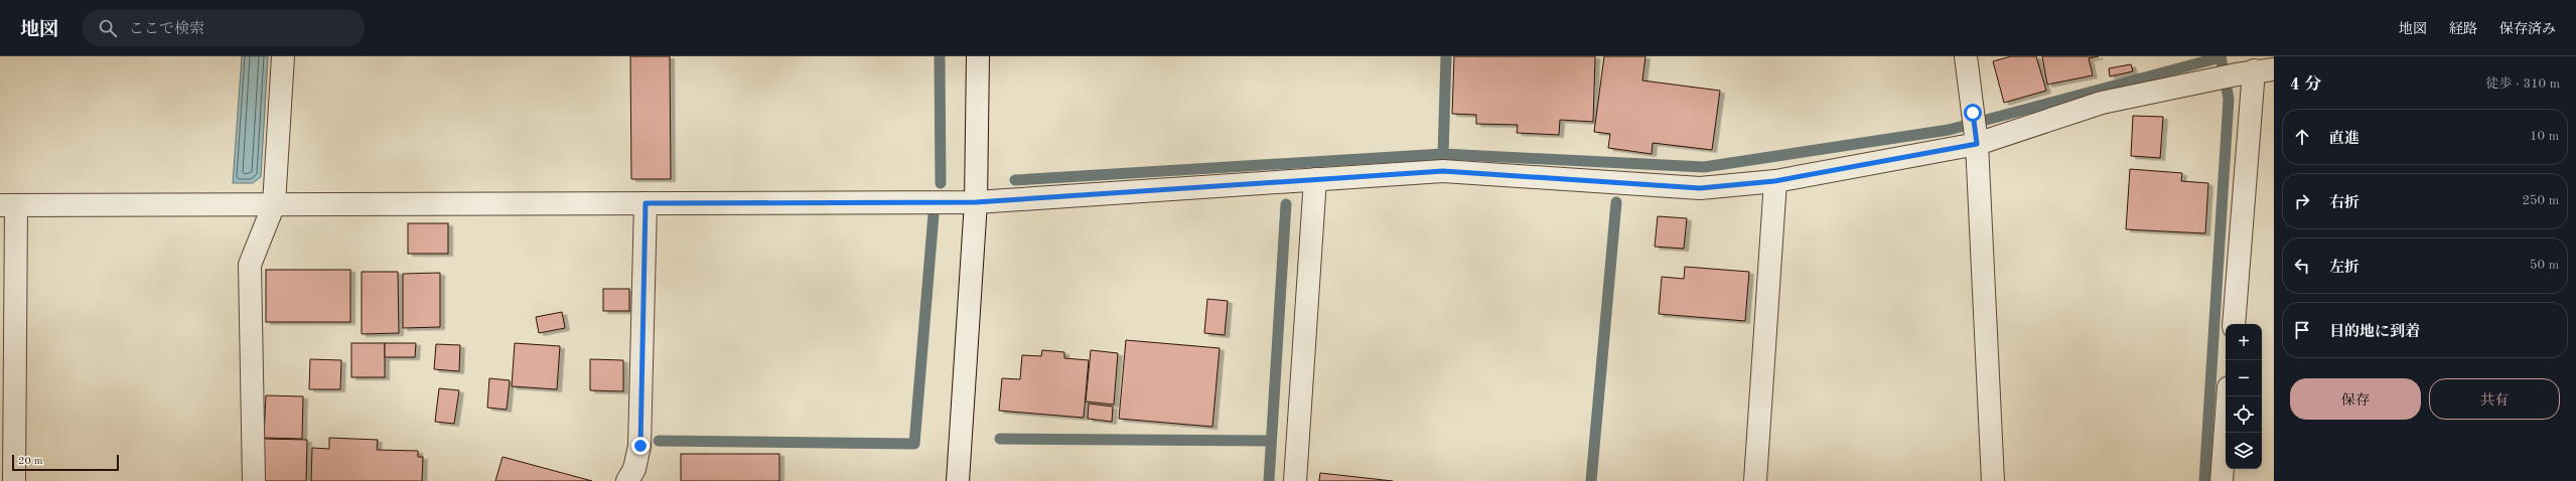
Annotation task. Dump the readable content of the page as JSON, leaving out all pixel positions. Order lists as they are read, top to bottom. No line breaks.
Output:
{"scale_bar":"20 m","page":{"header":"地図","search":"ここで検索","nav":["地図","経路","保存済み"],"heading":["4 分","徒歩 · 310 m"],"list":[["直進","10 m"],["右折","250 m"],["左折","50 m"],"目的地に到着"],"map_buttons":["+","−"],"buttons":["保存","共有"],"scale":"20 m"}}
